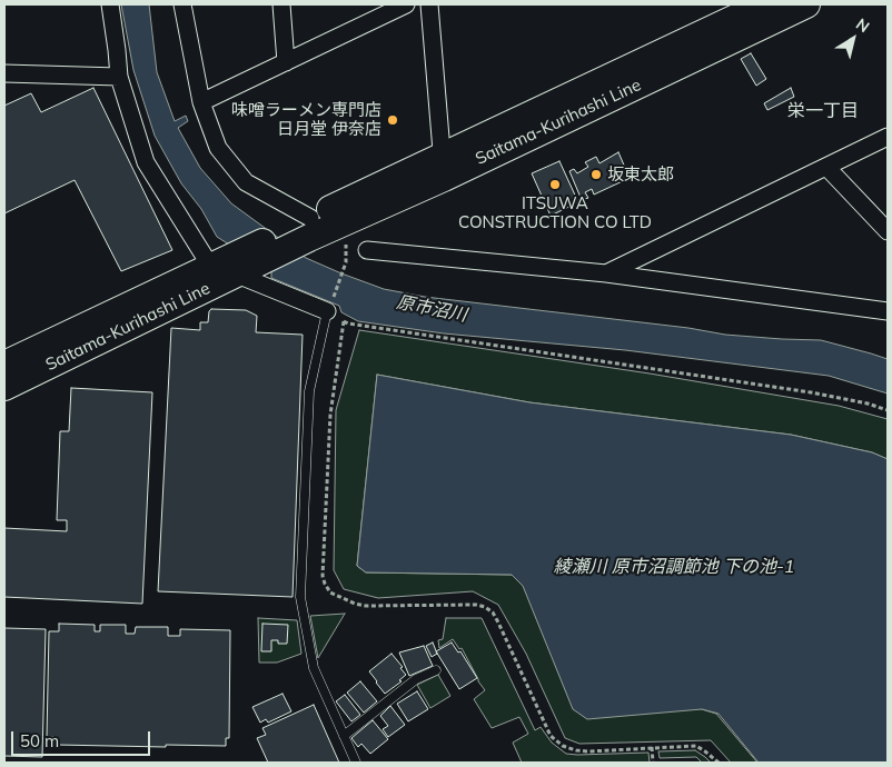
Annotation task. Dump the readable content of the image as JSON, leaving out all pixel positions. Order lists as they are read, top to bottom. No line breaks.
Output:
{"streets":{"main road":["Saitama-Kurihashi Line"]},"districts":["栄一丁目"],"water":["原市沼川","綾瀬川 原市沼調節池 下の池-1"],"places":["味噌ラーメン専門店 日月堂 伊奈店","坂東太郎","ITSUWA CONSTRUCTION CO LTD"],"scale_bar":"50 m","north":"top right"}
